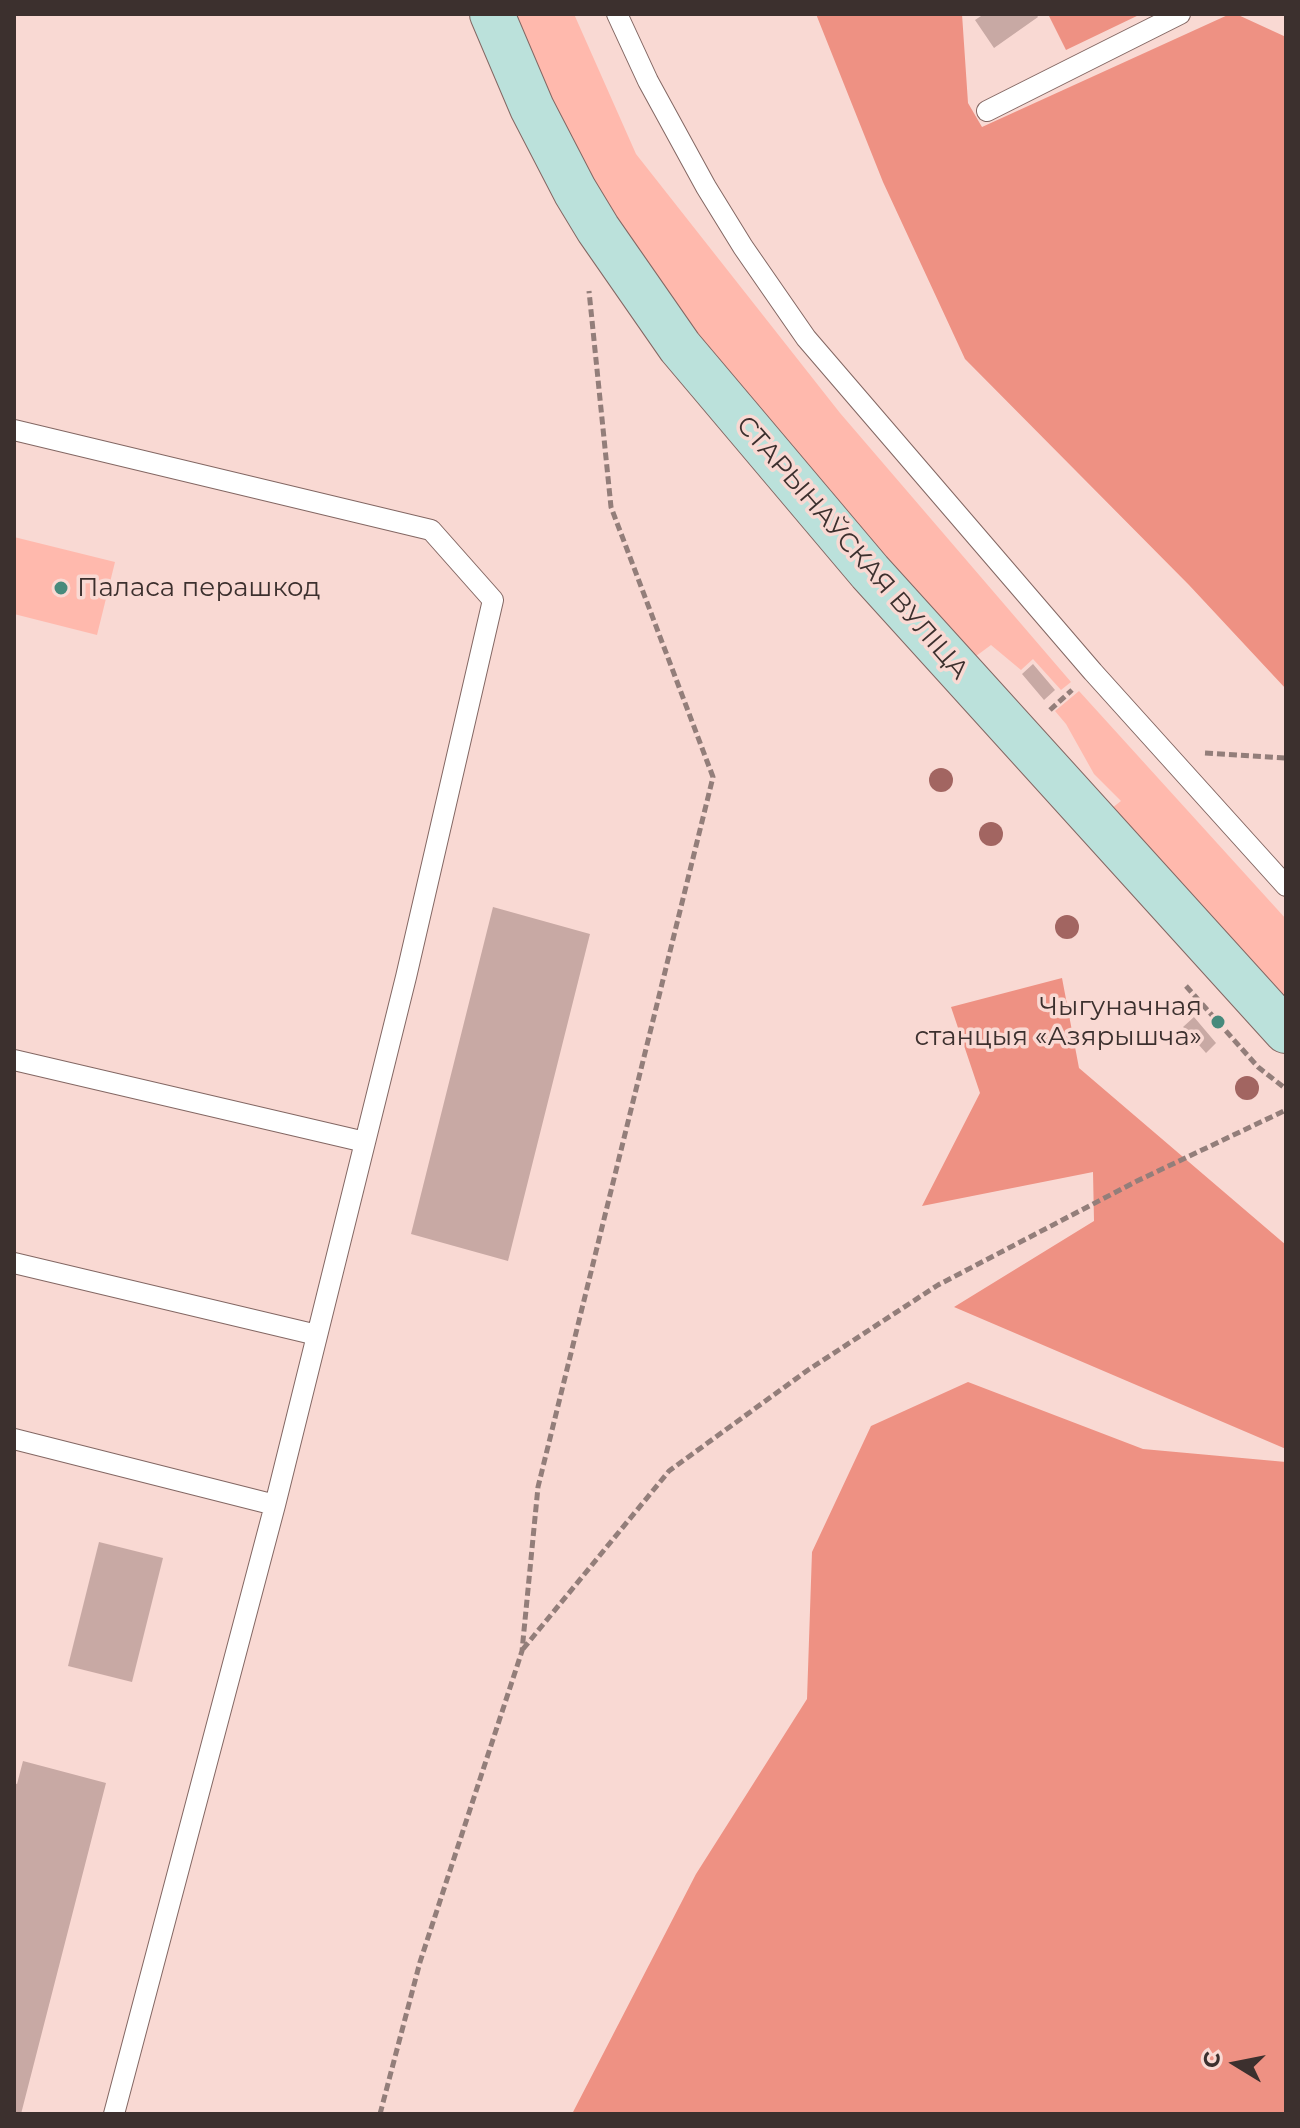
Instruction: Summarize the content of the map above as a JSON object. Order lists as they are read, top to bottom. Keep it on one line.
{"streets":{"main road":["СТАРЫНАЎСКАЯ ВУЛІЦА"]},"places":["Паласа перашкод","Чыгуначная станцыя «Азярышча»"],"north":"left"}
